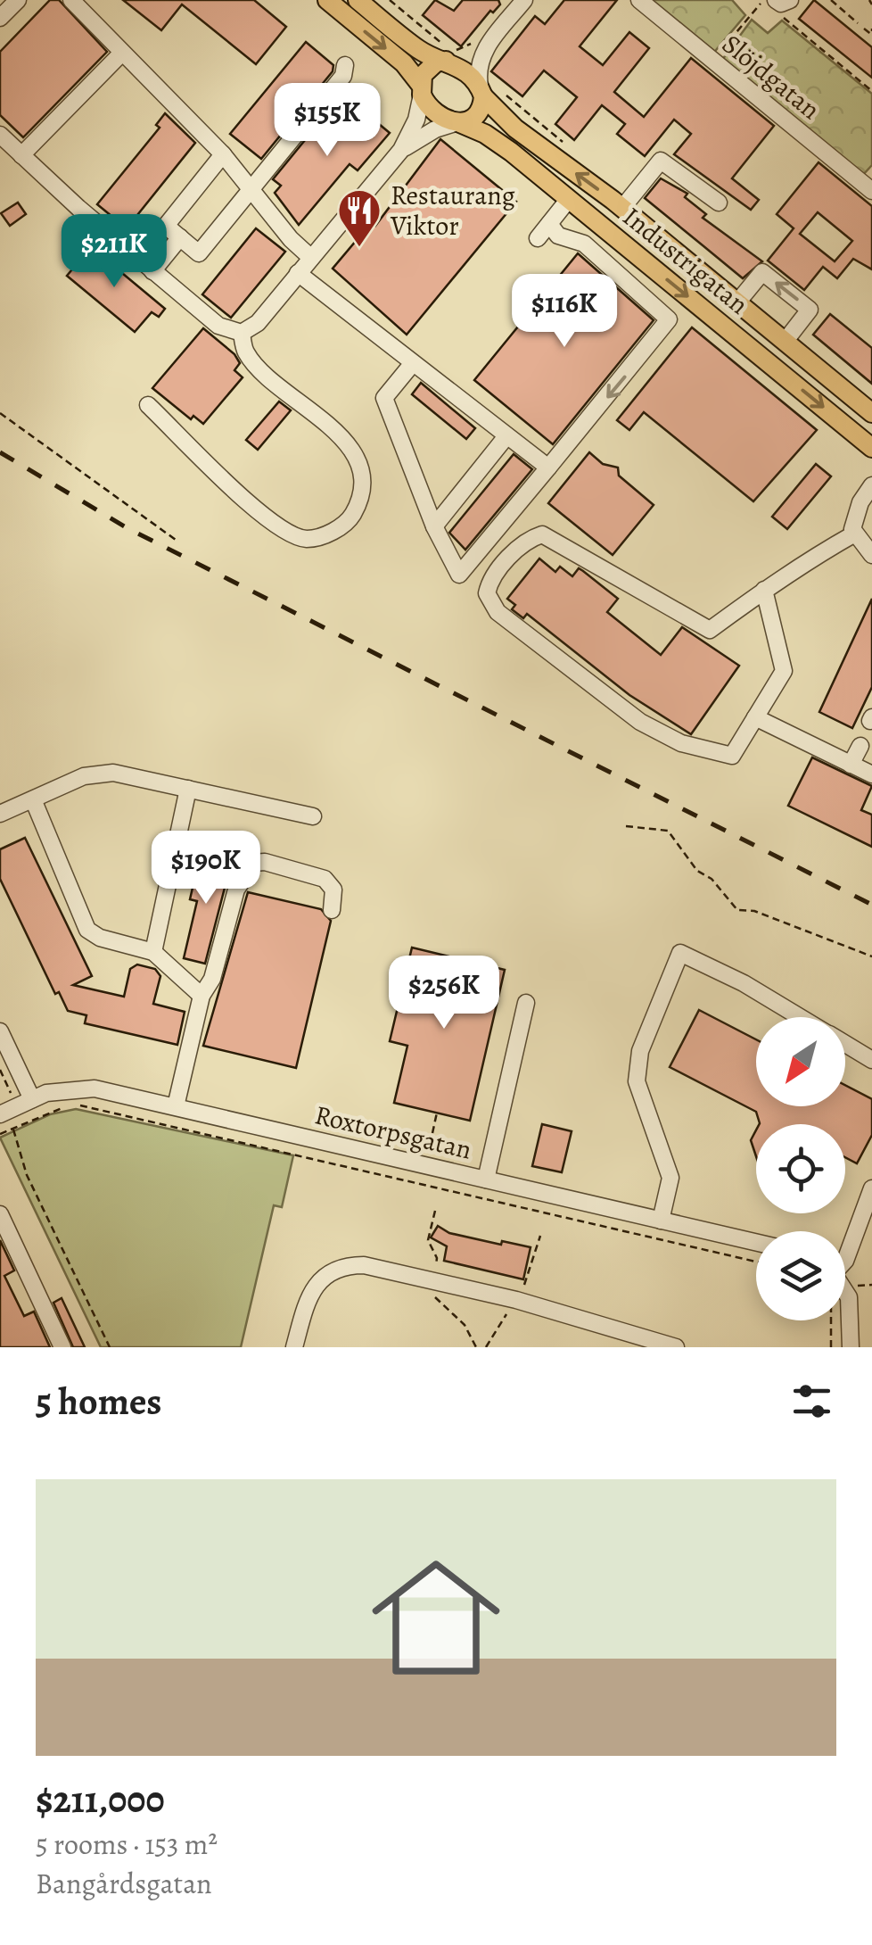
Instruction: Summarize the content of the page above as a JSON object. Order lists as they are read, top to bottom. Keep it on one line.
{"streets":{"main road":["Industrigatan"],"street":["Slöjdgatan","Roxtorpsgatan"]},"places":{"restaurant":["Restaurang Viktor"]},"north":"bottom left","page":{"price":["$155K","$211K","$116K","$190K","$256K"],"heading":"5 homes","list":[{"name":"$211,000","note":"5 rooms · 153 m² · Bangårdsgatan"}]}}
